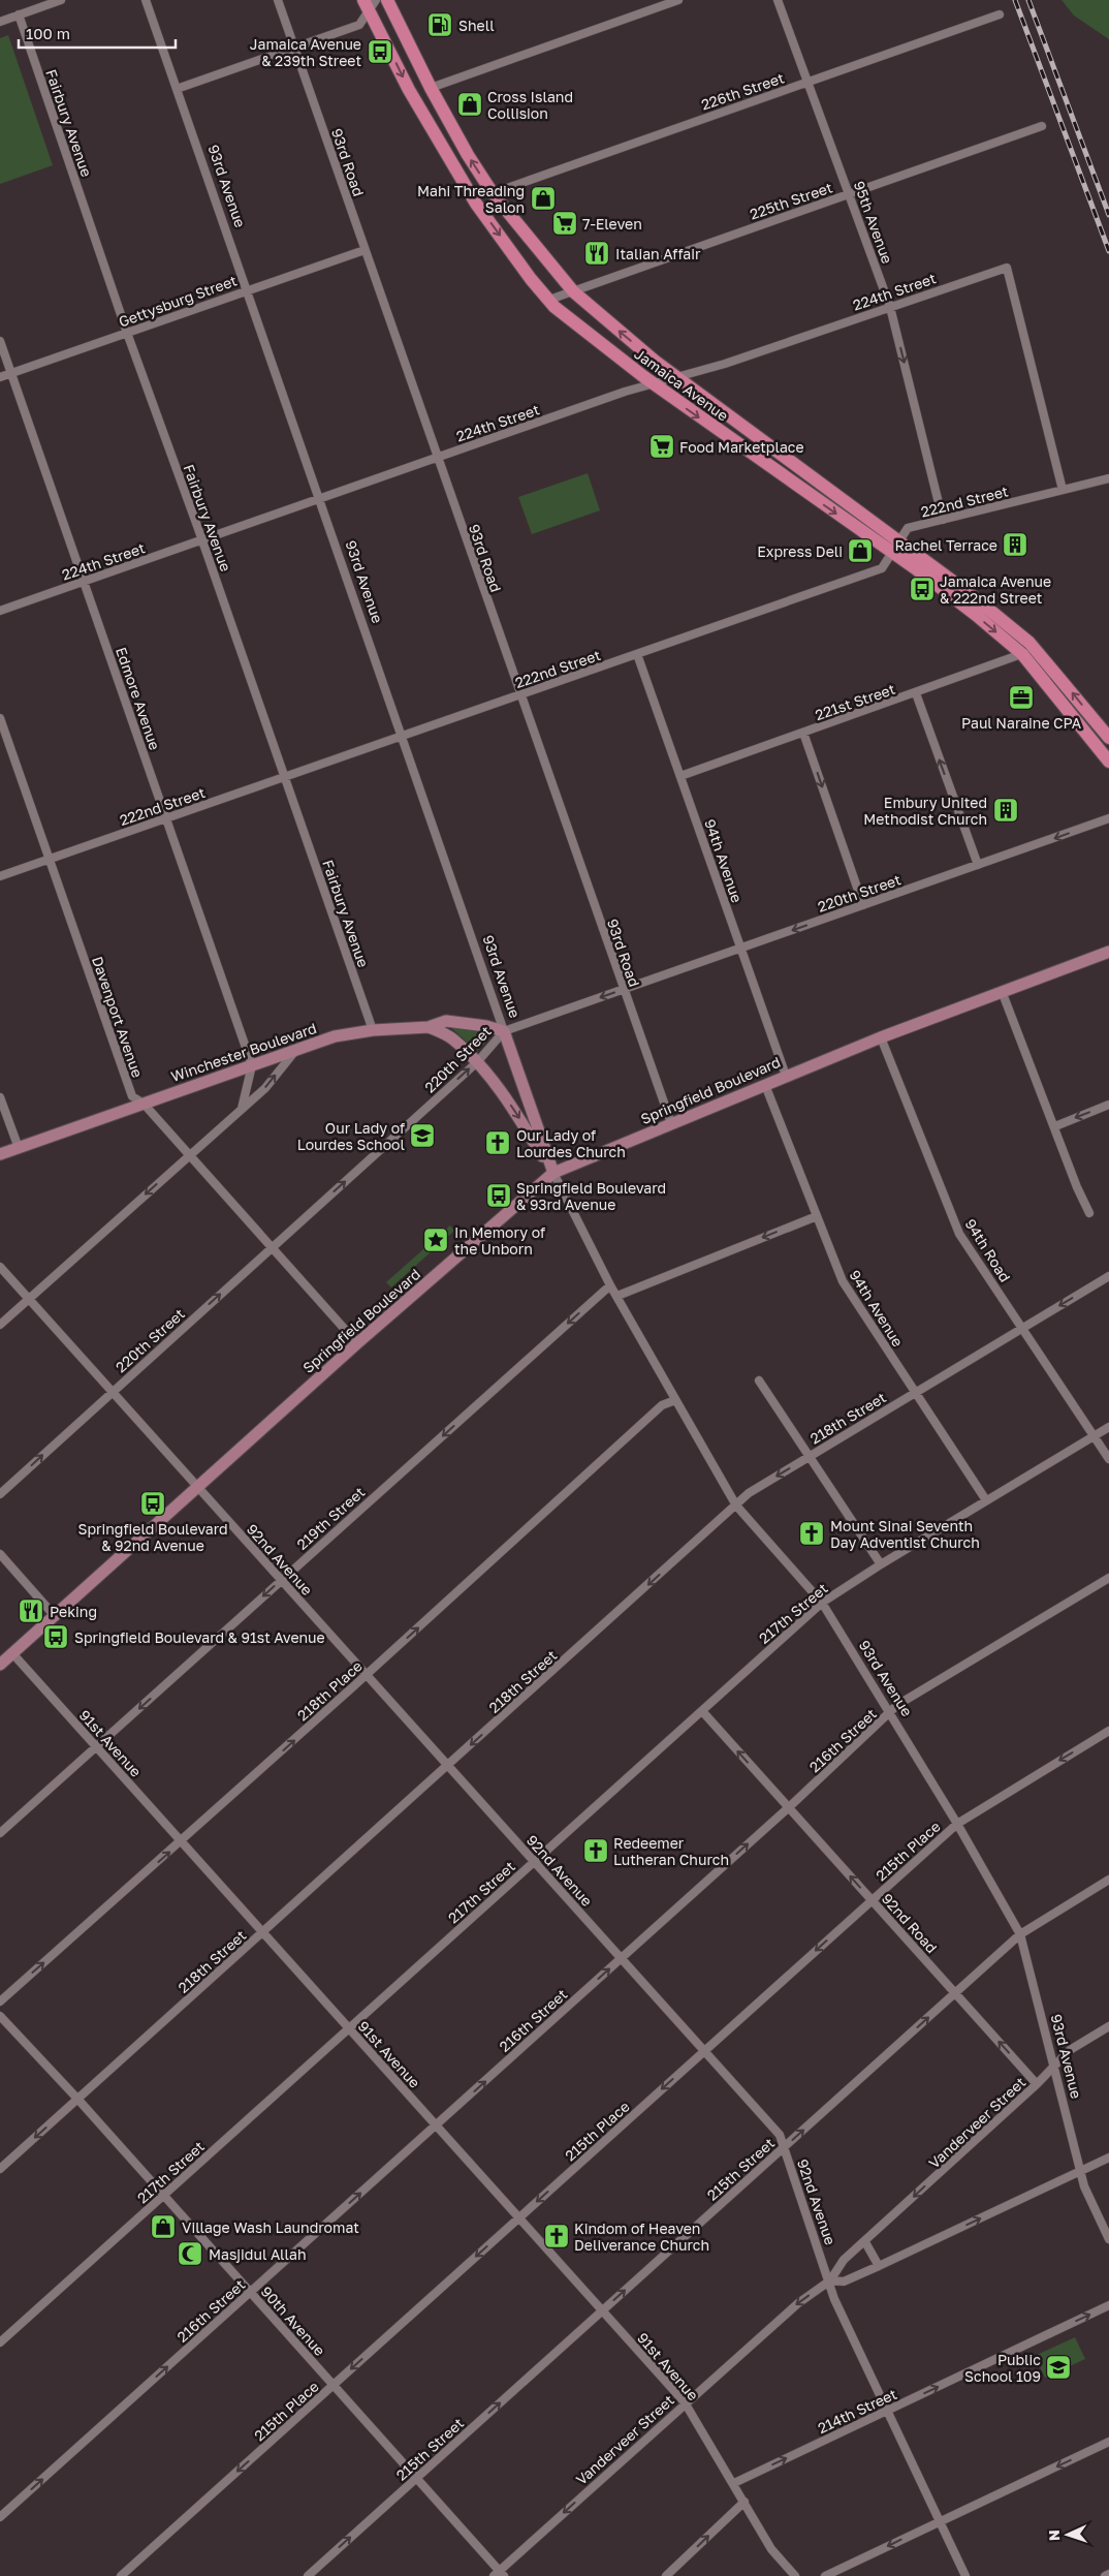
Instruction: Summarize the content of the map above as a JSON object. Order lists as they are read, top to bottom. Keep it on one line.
{"streets":{"main road":["93rd Avenue","Jamaica Avenue","Winchester Boulevard","Springfield Boulevard"],"street":["226th Street","Fairbury Avenue","93rd Road","225th Street","95th Avenue","224th Street","Gettysburg Street","222nd Street","Edmore Avenue","221st Street","94th Avenue","220th Street","Davenport Avenue","94th Road","218th Street","219th Street","92nd Avenue","217th Street","218th Place","216th Street","91st Avenue","215th Place","92nd Road","Vanderveer Street","215th Street","90th Avenue","214th Street"]},"crossings":[["226th Street","95th Avenue"],["226th Street","Jamaica Avenue"],["Fairbury Avenue","224th Street"],["Fairbury Avenue","Gettysburg Street"],["Fairbury Avenue","222nd Street"],["Fairbury Avenue","Winchester Boulevard"],["93rd Road","224th Street"],["93rd Road","Gettysburg Street"],["93rd Road","222nd Street"],["93rd Road","220th Street"],["93rd Road","Springfield Boulevard"],["93rd Avenue","224th Street"],["93rd Avenue","Gettysburg Street"],["93rd Avenue","222nd Street"],["93rd Avenue","220th Street"],["93rd Avenue","Winchester Boulevard"],["93rd Avenue","Springfield Boulevard"],["93rd Avenue","218th Street"],["93rd Avenue","219th Street"],["93rd Avenue","217th Street"],["93rd Avenue","218th Place"],["93rd Avenue","216th Street"],["93rd Avenue","215th Place"],["93rd Avenue","Vanderveer Street"],["93rd Avenue","215th Street"],["225th Street","95th Avenue"],["225th Street","Jamaica Avenue"],["95th Avenue","224th Street"],["95th Avenue","222nd Street"],["224th Street","Jamaica Avenue"],["224th Street","222nd Street"],["224th Street","Edmore Avenue"],["Gettysburg Street","Edmore Avenue"],["Jamaica Avenue","222nd Street"],["Jamaica Avenue","221st Street"],["222nd Street","Edmore Avenue"],["222nd Street","94th Avenue"],["222nd Street","Davenport Avenue"],["Edmore Avenue","Winchester Boulevard"],["221st Street","94th Avenue"],["94th Avenue","220th Street"],["94th Avenue","Springfield Boulevard"],["94th Avenue","218th Street"],["94th Avenue","217th Street"],["220th Street","Davenport Avenue"],["220th Street","Winchester Boulevard"],["220th Street","92nd Avenue"],["Davenport Avenue","Winchester Boulevard"],["Davenport Avenue","Springfield Boulevard"],["Springfield Boulevard","94th Road"],["Springfield Boulevard","92nd Avenue"],["Springfield Boulevard","91st Avenue"],["94th Road","218th Street"],["94th Road","217th Street"],["218th Street","92nd Avenue"],["218th Street","91st Avenue"],["218th Street","90th Avenue"],["219th Street","92nd Avenue"],["219th Street","91st Avenue"],["92nd Avenue","217th Street"],["92nd Avenue","218th Place"],["92nd Avenue","216th Street"],["92nd Avenue","215th Place"],["92nd Avenue","Vanderveer Street"],["92nd Avenue","215th Street"],["92nd Avenue","214th Street"],["217th Street","91st Avenue"],["217th Street","92nd Road"],["217th Street","90th Avenue"],["218th Place","91st Avenue"],["216th Street","91st Avenue"],["216th Street","92nd Road"],["216th Street","90th Avenue"],["91st Avenue","215th Place"],["91st Avenue","Vanderveer Street"],["91st Avenue","215th Street"],["91st Avenue","214th Street"],["215th Place","92nd Road"],["215th Place","90th Avenue"],["92nd Road","Vanderveer Street"],["92nd Road","215th Street"],["Vanderveer Street","90th Avenue"],["215th Street","90th Avenue"]],"one_way":["95th Avenue","218th Street","219th Street","218th Place","216th Street","215th Place","92nd Road","Vanderveer Street","215th Street","214th Street"],"places":{"fuel station":["Shell"],"bus stop":["Jamaica Avenue & 239th Street","Jamaica Avenue & 222nd Street","Springfield Boulevard & 93rd Avenue","Springfield Boulevard & 92nd Avenue","Springfield Boulevard & 91st Avenue"],"shop":["Cross Island Collision","Mahi Threading Salon","Express Deli","Village Wash Laundromat"],"supermarket":["7-Eleven","Food Marketplace"],"restaurant":["Italian Affair","Peking"],"building":["Rachel Terrace","Embury United Methodist Church"],"office":["Paul Naraine CPA"],"school or university":["Our Lady of Lourdes School","Public School 109"],"church":["Our Lady of Lourdes Church","Mount Sinai Seventh Day Adventist Church","Redeemer Lutheran Church","Kindom of Heaven Deliverance Church"],"place":["In Memory of the Unborn"],"mosque":["Masjidul Allah"]},"scale_bar":"100 m","north":"left"}
